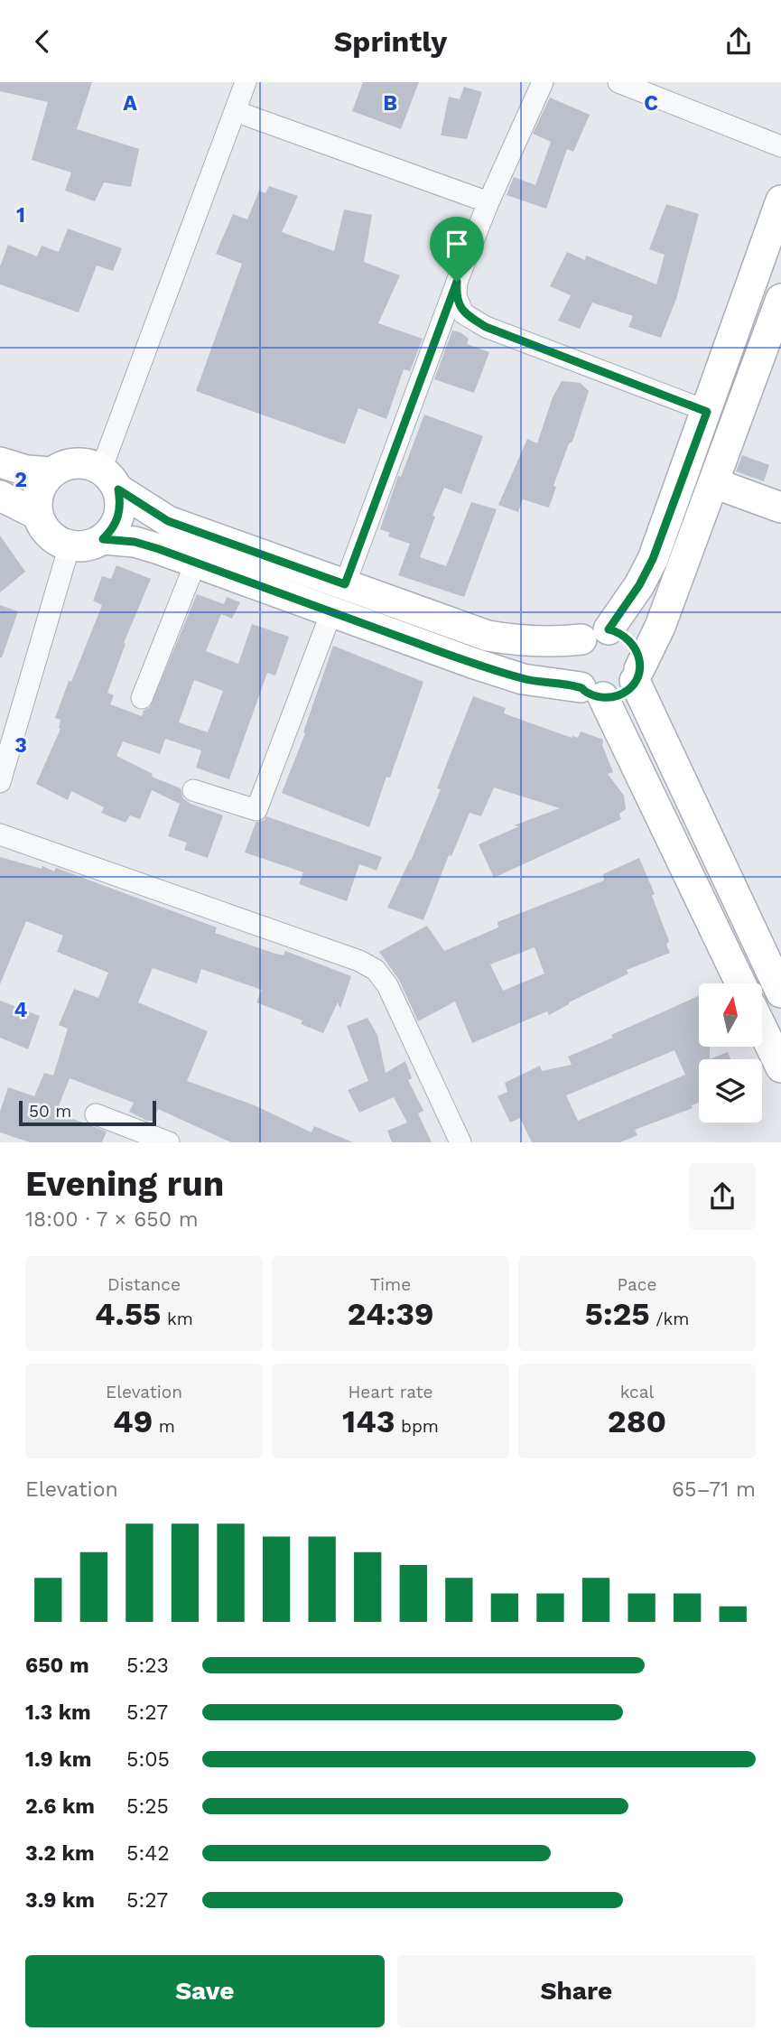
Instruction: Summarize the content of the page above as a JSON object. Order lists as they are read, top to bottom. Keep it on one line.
{"scale_bar":"50 m","north":"top","page":{"header":"Sprintly","scale":"50 m","heading":["Evening run","18:00 · 7 × 650 m"],"stats":[["Distance","4.55 km"],["Time","24:39"],["Pace","5:25 /km"],["Elevation","49 m"],["Heart rate","143 bpm"],["kcal","280"]],"chart":["Elevation","65–71 m"],"list":[{"name":"650 m","note":"5:23"},{"name":"1.3 km","note":"5:27"},{"name":"1.9 km","note":"5:05"},{"name":"2.6 km","note":"5:25"},{"name":"3.2 km","note":"5:42"},{"name":"3.9 km","note":"5:27"}],"buttons":["Save","Share"]},"grid":{"columns":["A","B","C"],"rows":["1","2","3","4"]}}
